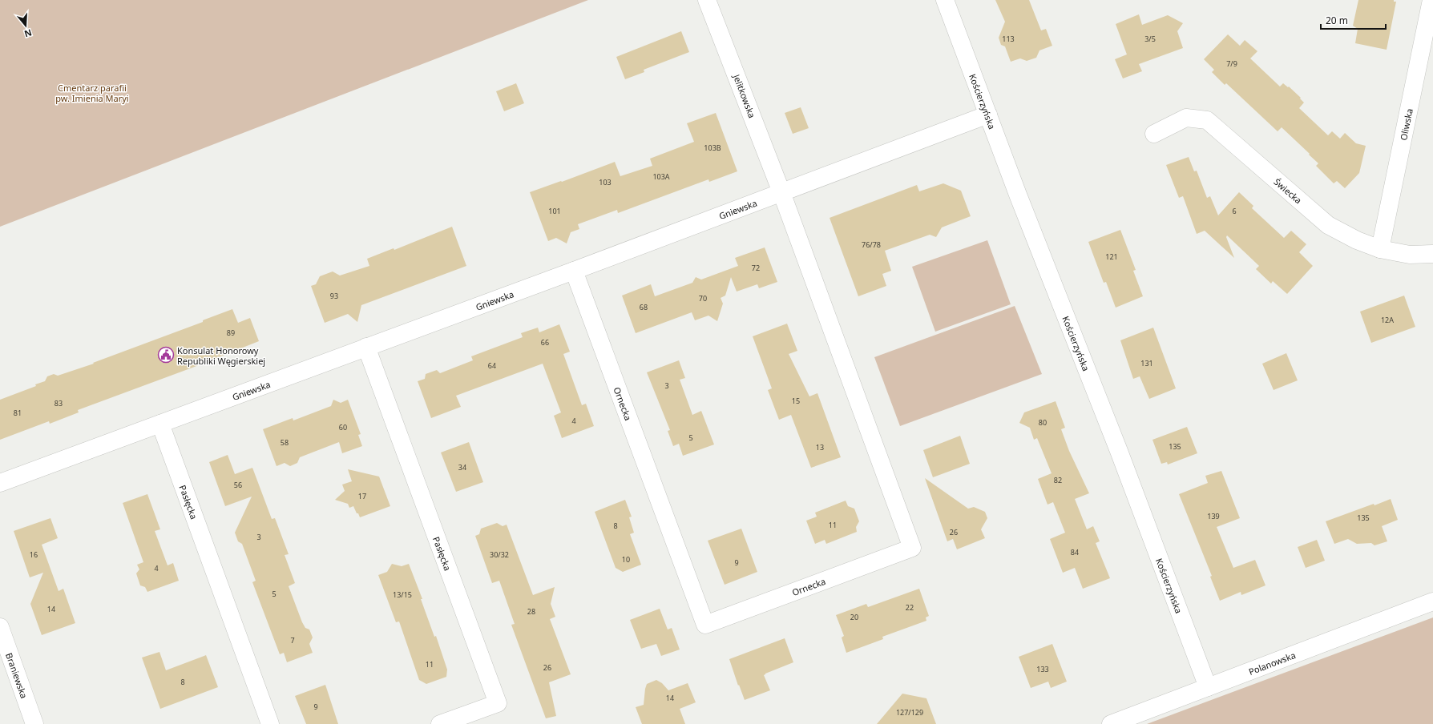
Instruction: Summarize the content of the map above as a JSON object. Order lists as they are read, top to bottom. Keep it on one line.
{"streets":{"street":["Jelitkowska","Kościerzyńska","Oliwska","Świecka","Gniewska","Ornecka","Pasłęcka","Polanowska","Braniewska"]},"crossings":[["Jelitkowska","Gniewska"],["Jelitkowska","Ornecka"],["Kościerzyńska","Gniewska"],["Kościerzyńska","Polanowska"],["Oliwska","Świecka"],["Gniewska","Ornecka"],["Gniewska","Pasłęcka"]],"parks":["Cmentarz parafii pw. Imienia Maryi"],"places":{"public building":["Konsulat Honorowy Republiki Węgierskiej"]},"house_numbers":["113","3/5","7/9","103B","103A","103","101","6","76/78","121","72","93","70","68","12A","89","66","131","64","3","15","83","81","4","80","60","5","58","135","13","34","82","56","17","139","135","11","8","26","3","84","16","30/32","10","9","4","5","13/15","22","14","28","20","7","11","26","133","8","14","9","127/129"],"scale_bar":"20 m","north":"bottom"}
